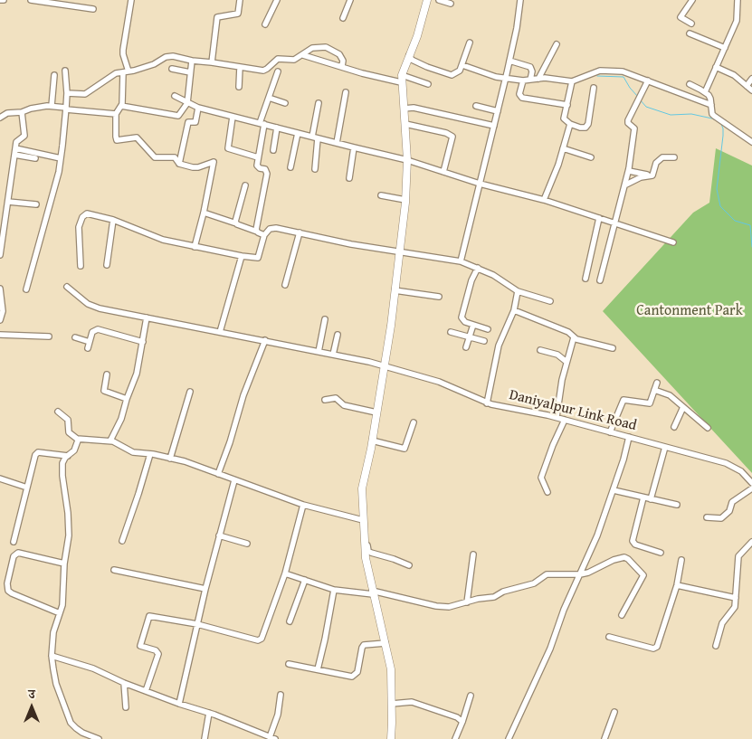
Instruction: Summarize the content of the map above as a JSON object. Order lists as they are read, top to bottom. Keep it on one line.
{"streets":{"street":["Daniyalpur Link Road"]},"parks":["Cantonment Park"],"north":"top"}
